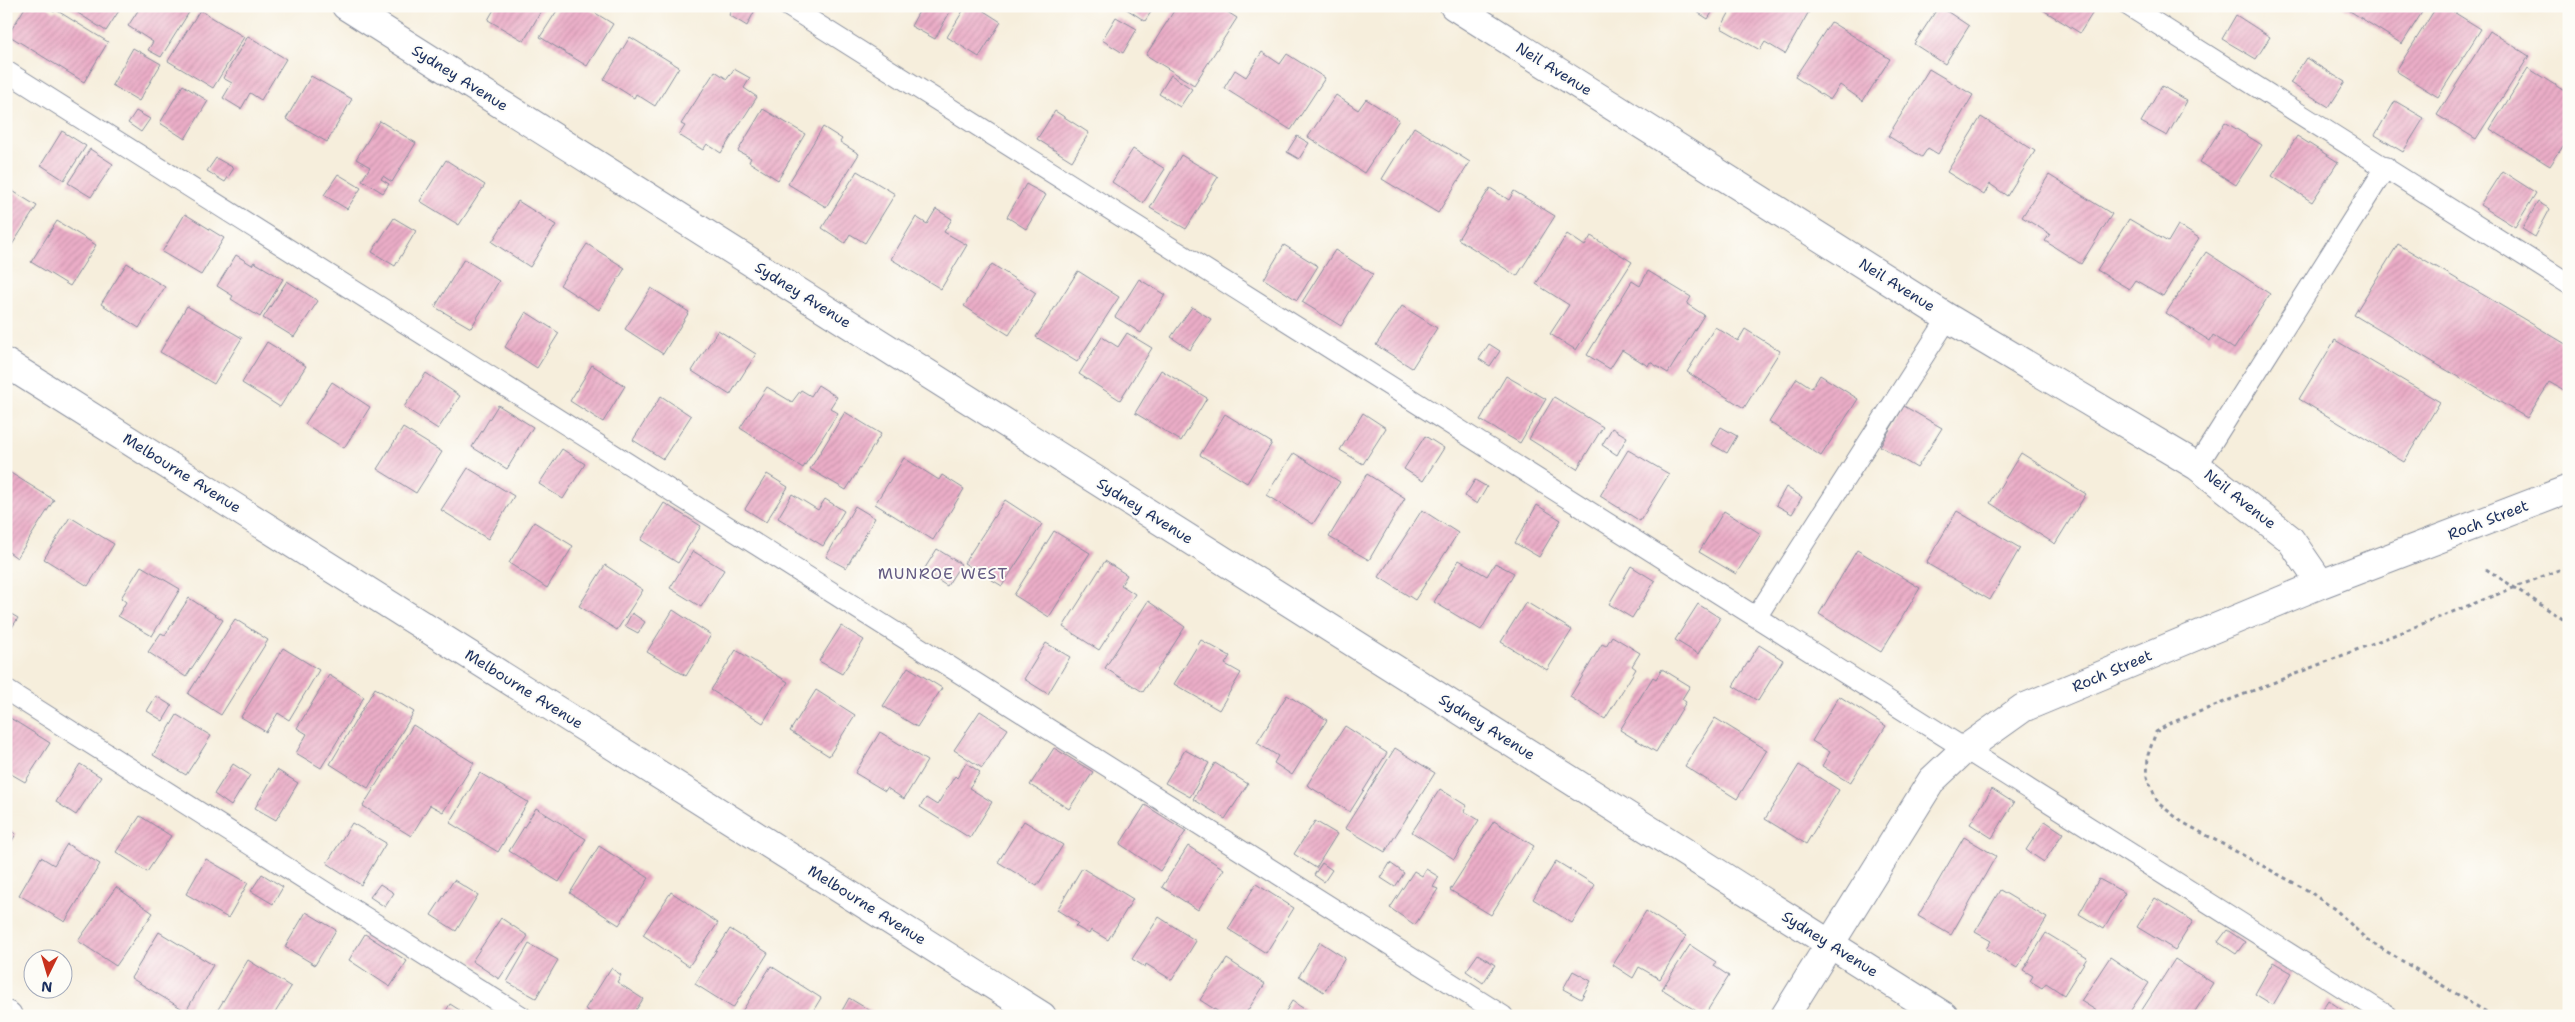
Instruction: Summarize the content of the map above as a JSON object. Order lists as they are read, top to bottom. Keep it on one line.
{"streets":{"street":["Neil Avenue","Sydney Avenue","Melbourne Avenue","Roch Street"]},"crossings":[["Neil Avenue","Roch Street"],["Sydney Avenue","Roch Street"]],"districts":["MUNROE WEST"],"north":"bottom"}
